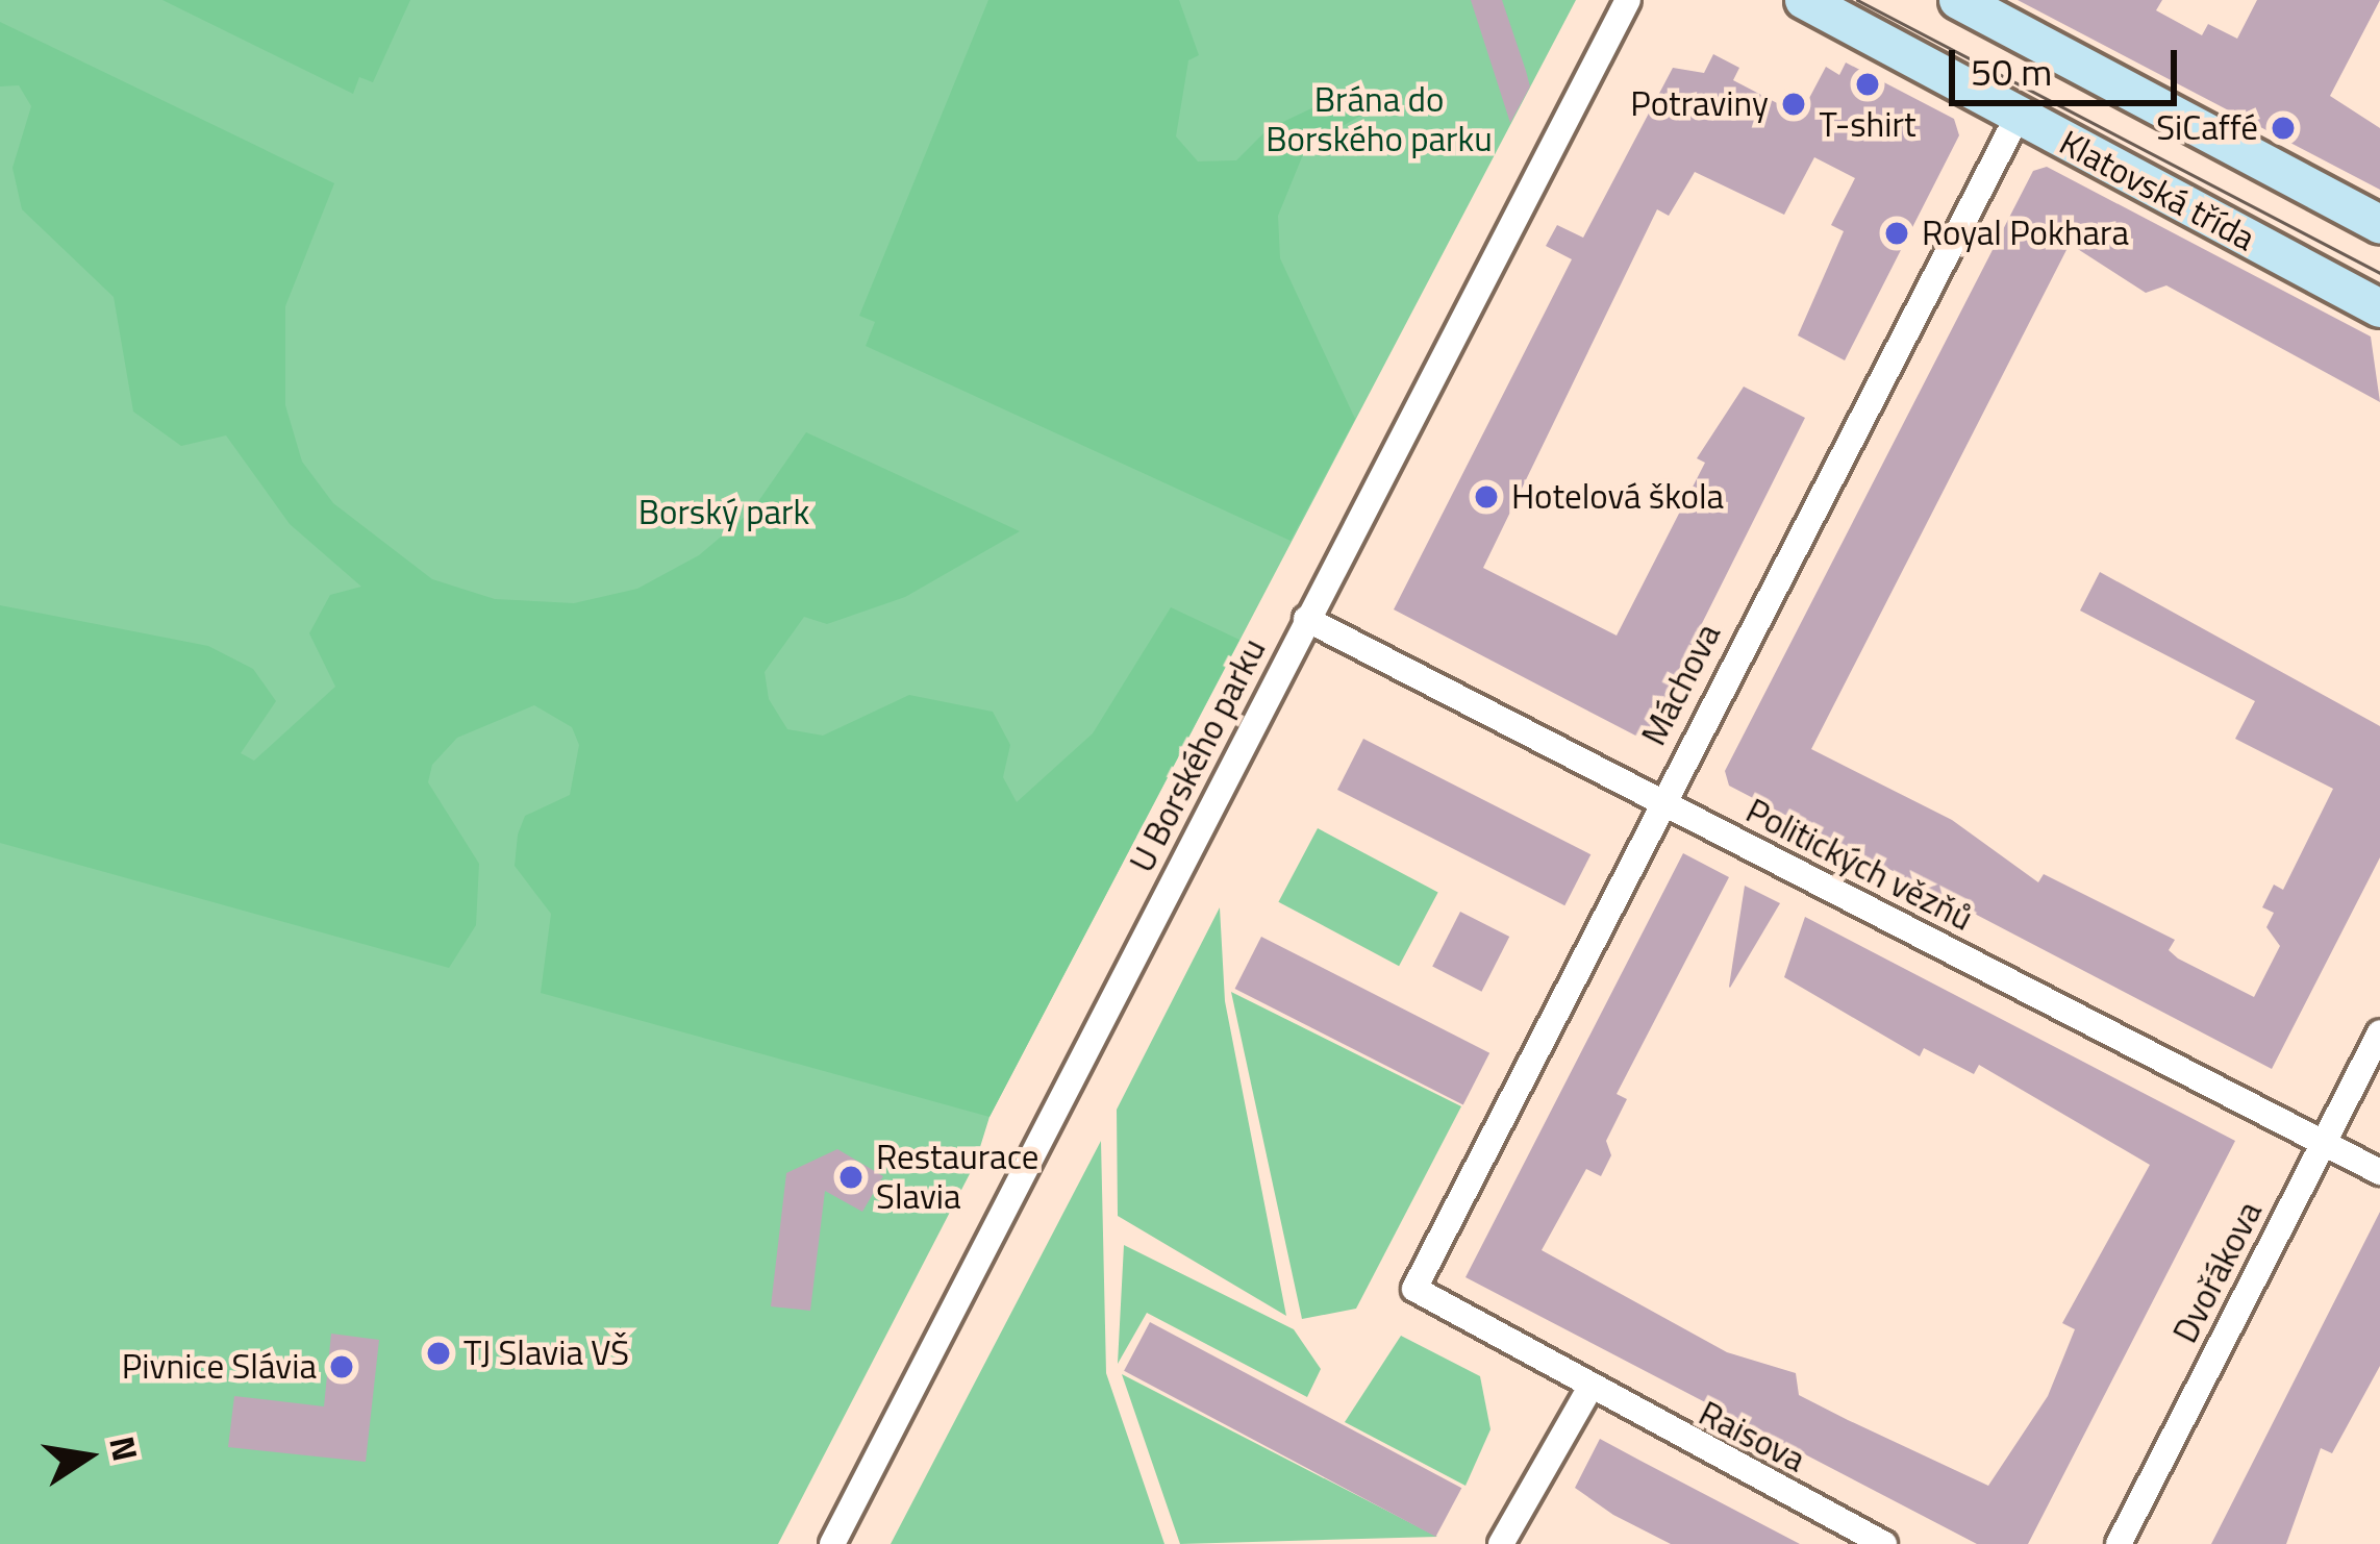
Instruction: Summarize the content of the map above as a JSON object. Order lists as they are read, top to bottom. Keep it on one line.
{"streets":{"main road":["Klatovská třída"],"street":["Máchova","U Borského parku","Politických vězňů","Dvořákova","Raisova"]},"crossings":[["Klatovská třída","Máchova"],["Máchova","Politických vězňů"],["Máchova","Raisova"],["U Borského parku","Politických vězňů"],["Politických vězňů","Dvořákova"]],"parks":["Brána do Borského parku","Borský park"],"places":["T-shirt","Potraviny","SiCaffé","Royal Pokhara","Hotelová škola","Restaurace Slavia","TJ Slavia VŠ","Pivnice Slávia"],"scale_bar":"50 m","north":"right"}
